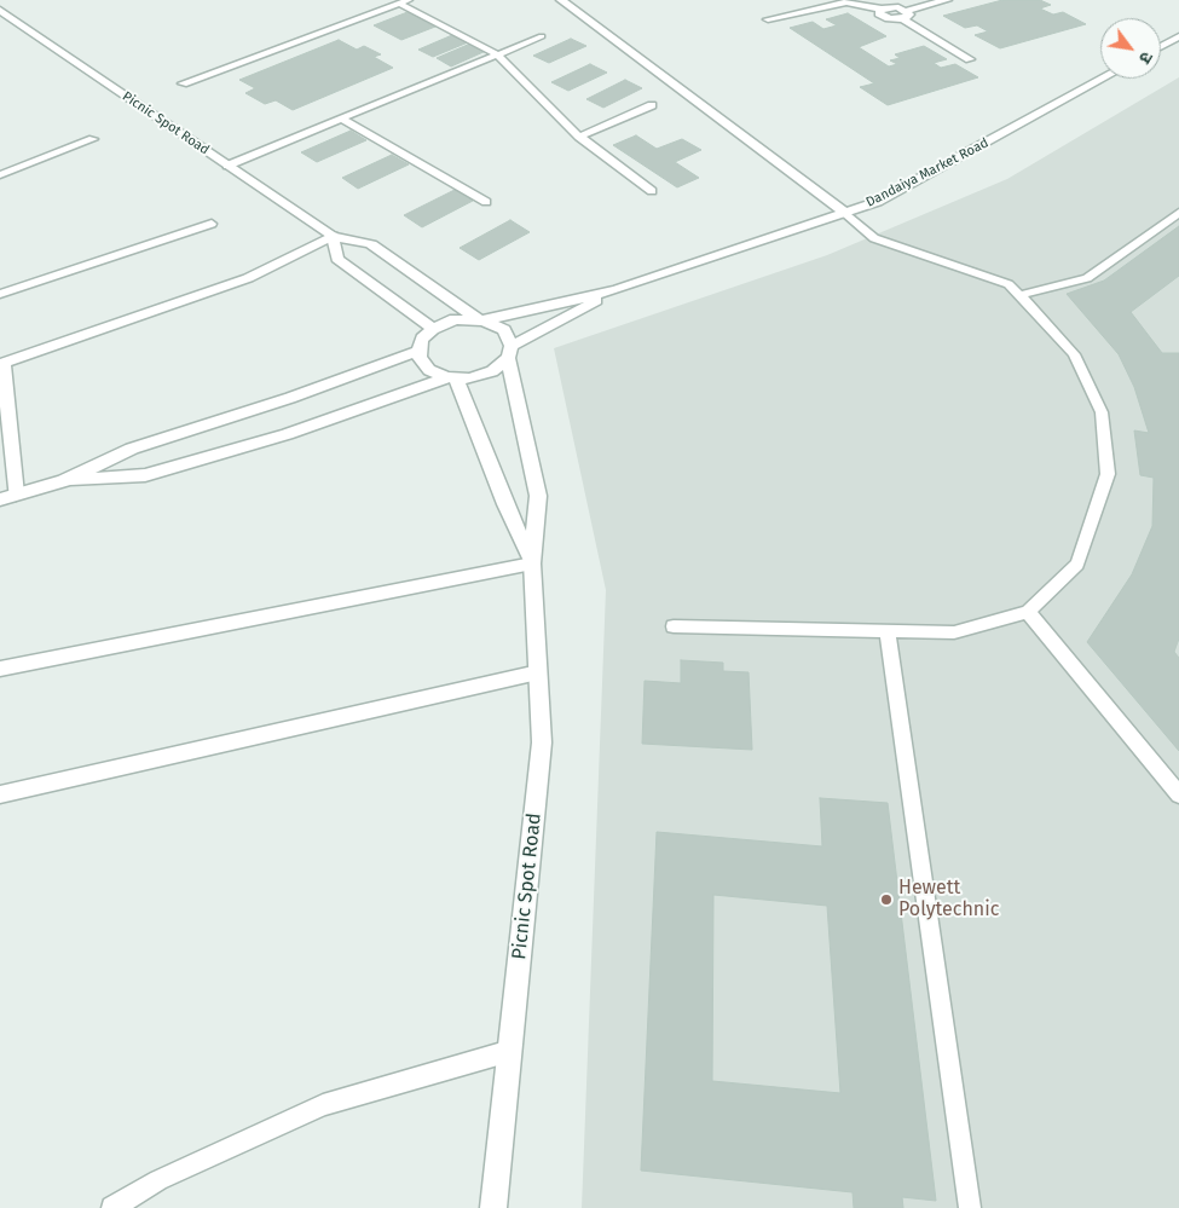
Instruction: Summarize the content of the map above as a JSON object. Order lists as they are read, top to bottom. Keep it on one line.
{"streets":{"street":["Picnic Spot Road","Dandaiya Market Road"]},"places":["Hewett Polytechnic"],"north":"bottom right"}
